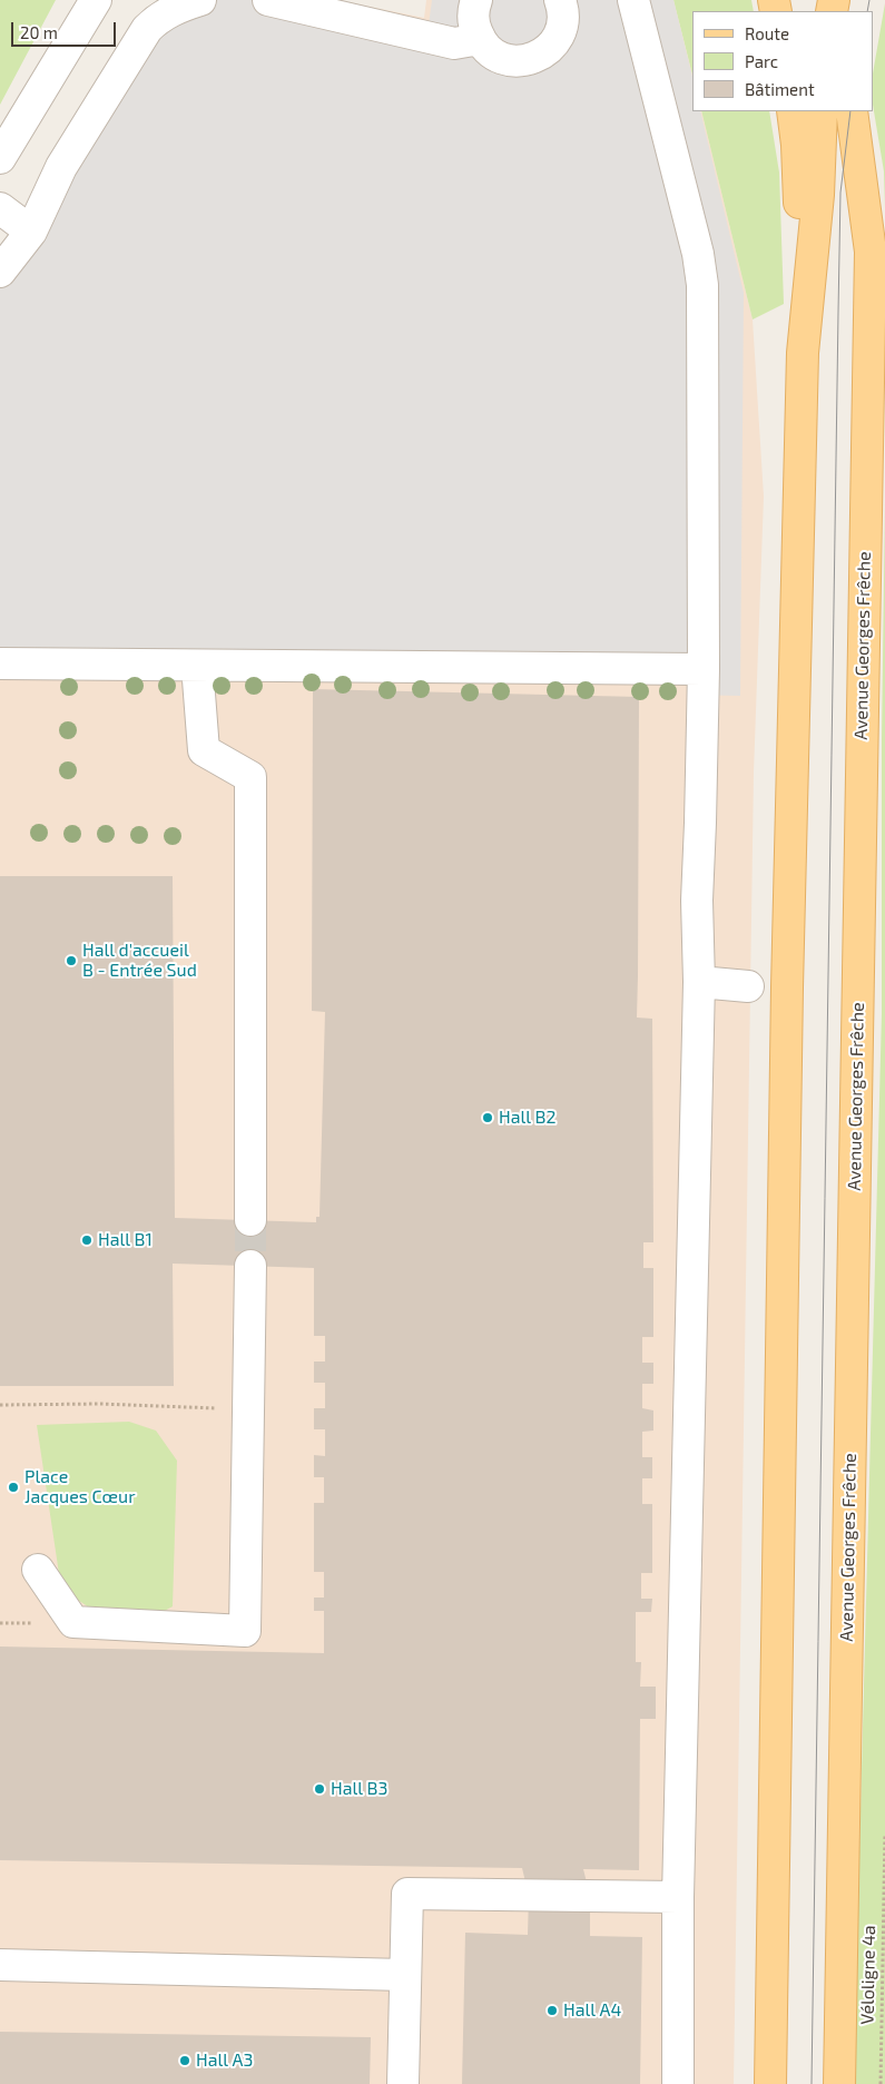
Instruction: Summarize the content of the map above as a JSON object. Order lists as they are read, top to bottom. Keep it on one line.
{"streets":{"main road":["Avenue Georges Frêche"],"path":["Véloligne 4a"]},"places":["Hall d'accueil B - Entrée Sud","Hall B2","Hall B1","Place Jacques Cœur","Hall B3","Hall A4","Hall A3"],"legend":["Route","Parc","Bâtiment"],"scale_bar":"20 m"}
